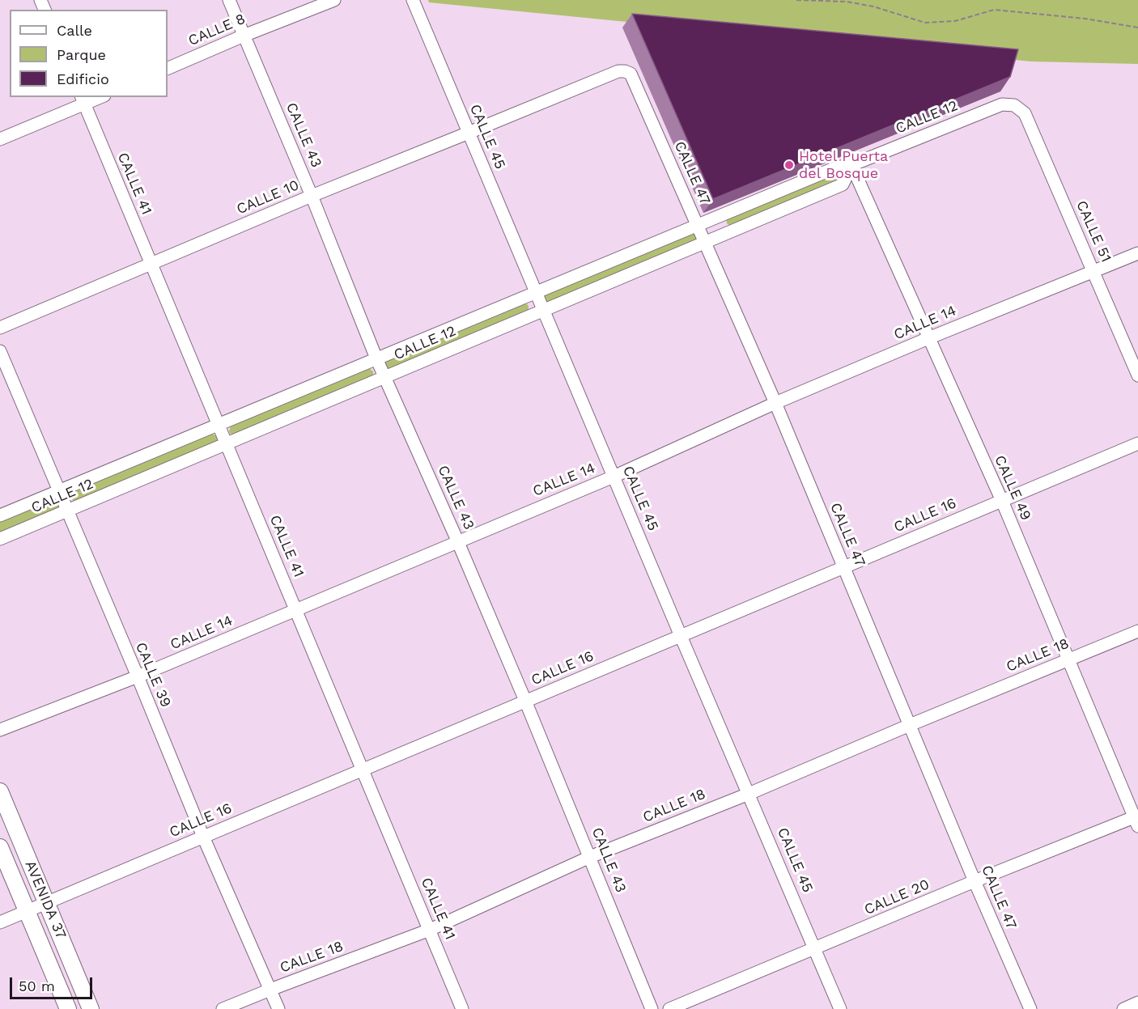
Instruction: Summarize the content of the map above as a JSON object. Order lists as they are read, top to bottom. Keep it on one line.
{"streets":{"main road":["AVENIDA 37"],"street":["CALLE 8","CALLE 12","CALLE 43","CALLE 45","CALLE 47","CALLE 41","CALLE 10","CALLE 51","CALLE 14","CALLE 49","CALLE 16","CALLE 18","CALLE 39","CALLE 20"]},"crossings":[["CALLE 8","CALLE 43"],["CALLE 12","CALLE 43"],["CALLE 12","CALLE 45"],["CALLE 12","CALLE 47"],["CALLE 12","CALLE 41"],["CALLE 12","CALLE 51"],["CALLE 12","CALLE 49"],["CALLE 12","CALLE 39"],["CALLE 43","CALLE 10"],["CALLE 43","CALLE 14"],["CALLE 43","CALLE 16"],["CALLE 43","CALLE 18"],["CALLE 45","CALLE 10"],["CALLE 45","CALLE 14"],["CALLE 45","CALLE 16"],["CALLE 45","CALLE 18"],["CALLE 45","CALLE 20"],["CALLE 47","CALLE 10"],["CALLE 47","CALLE 14"],["CALLE 47","CALLE 16"],["CALLE 47","CALLE 18"],["CALLE 47","CALLE 20"],["CALLE 41","CALLE 10"],["CALLE 41","CALLE 14"],["CALLE 41","CALLE 16"],["CALLE 41","CALLE 18"],["CALLE 51","CALLE 14"],["CALLE 14","CALLE 49"],["CALLE 14","CALLE 39"],["CALLE 49","CALLE 16"],["CALLE 49","CALLE 18"],["CALLE 49","CALLE 20"],["CALLE 16","CALLE 39"],["CALLE 16","AVENIDA 37"],["CALLE 18","CALLE 39"]],"places":["Hotel Puerta del Bosque"],"legend":["Calle","Parque","Edificio"],"scale_bar":"50 m"}
